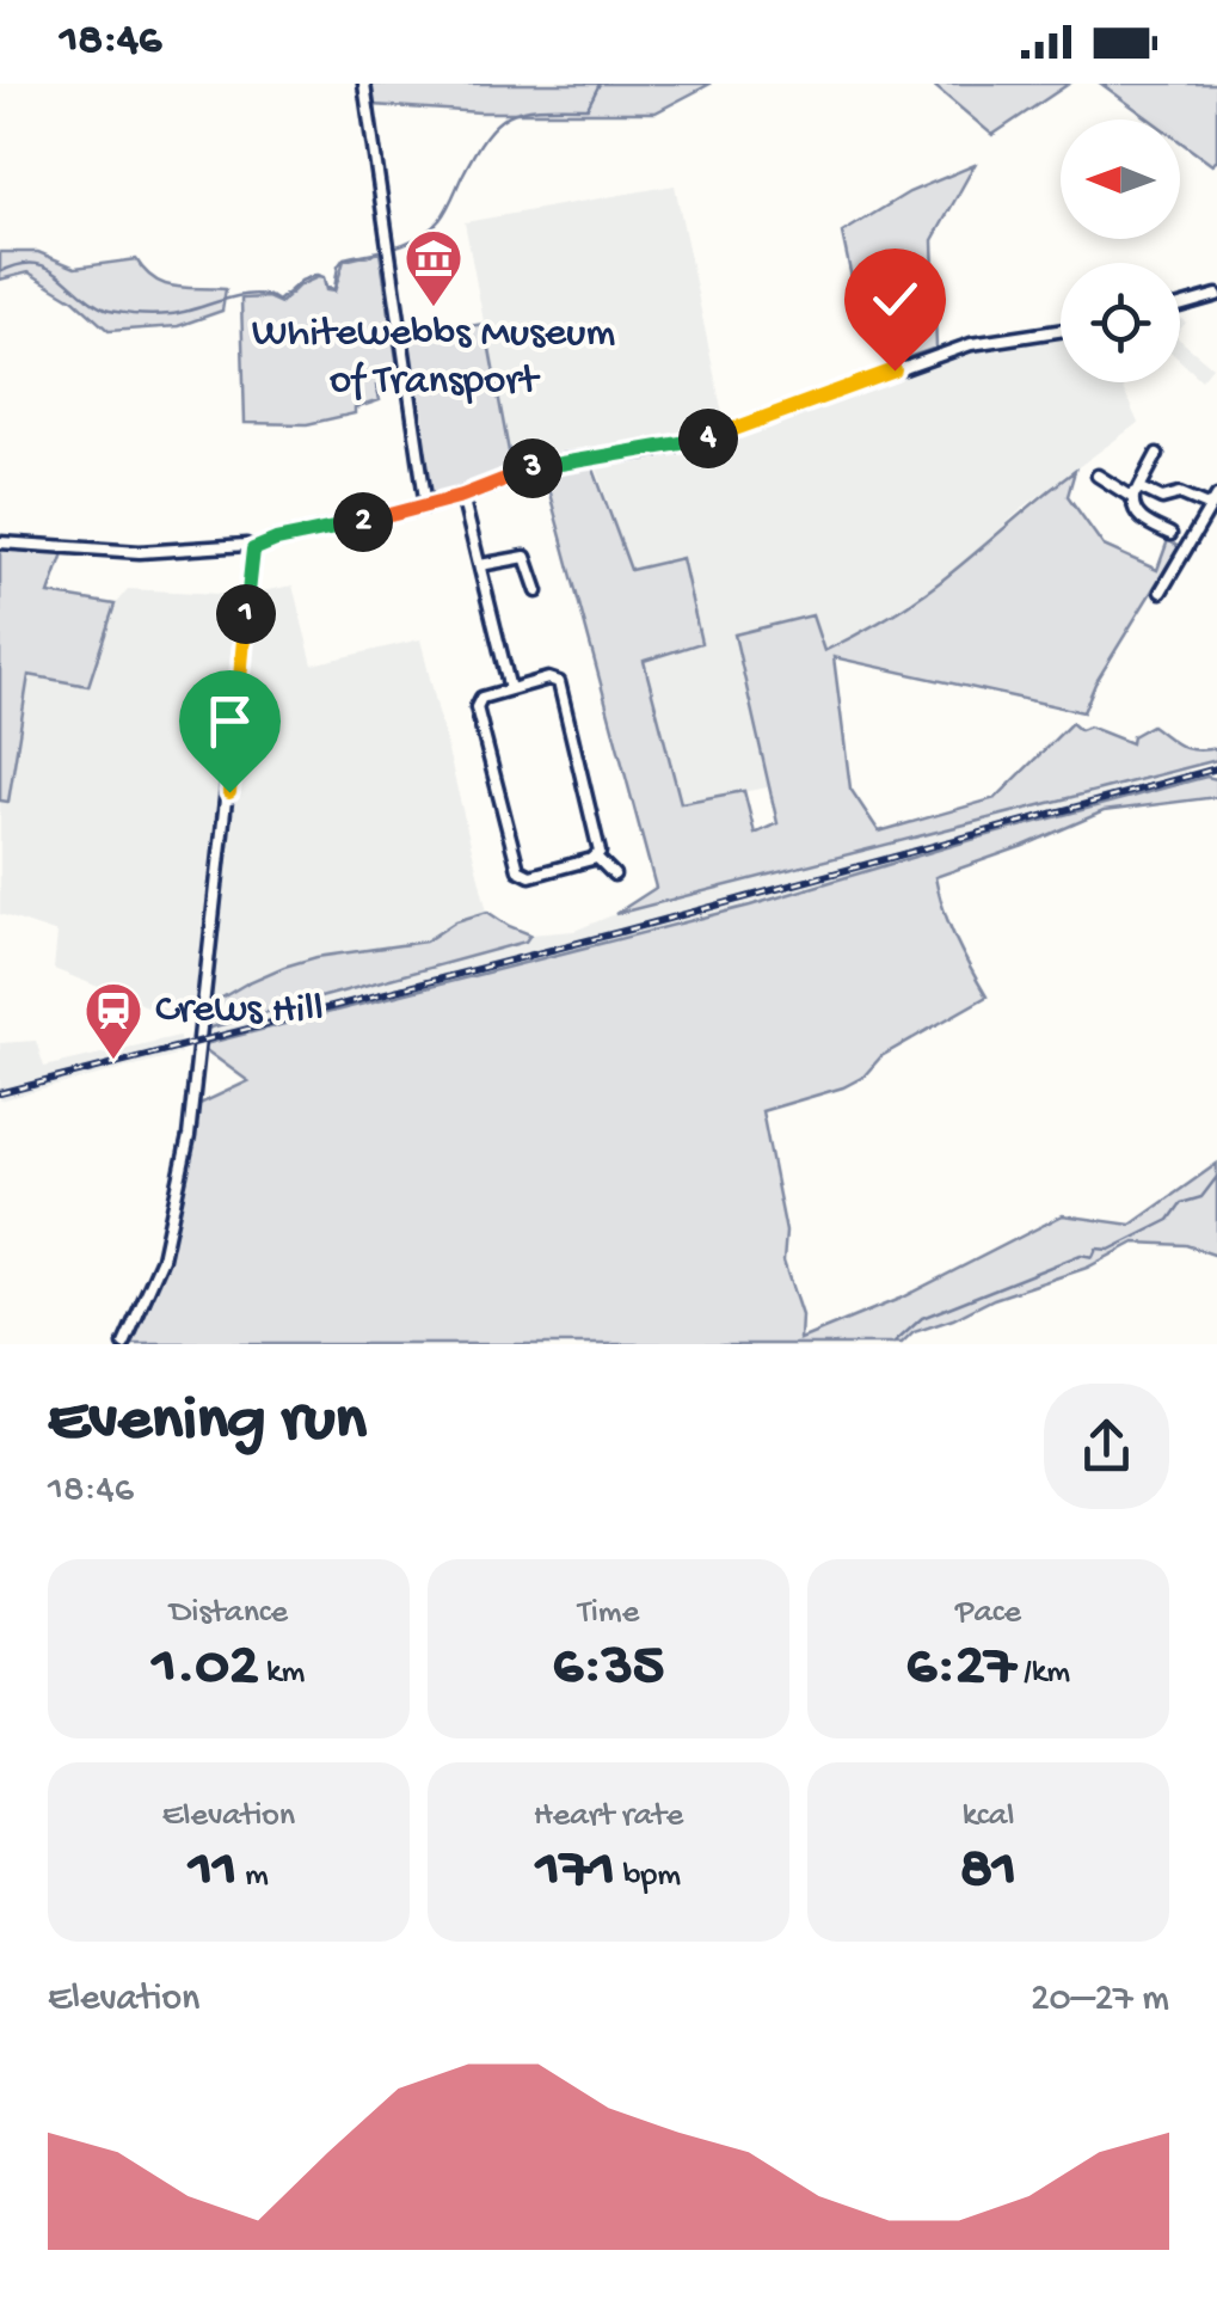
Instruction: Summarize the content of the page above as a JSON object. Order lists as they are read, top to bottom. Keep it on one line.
{"places":{"museum":["Whitewebbs Museum of Transport"],"station":["Crews Hill"]},"north":"left","page":{"status":"18:46","pins":["4","3","2","1"],"heading":["Evening run","18:46"],"stats":[["Distance","1.02 km"],["Time","6:35"],["Pace","6:27 /km"],["Elevation","11 m"],["Heart rate","171 bpm"],["kcal","81"]],"chart":["Elevation","20–27 m"]}}
